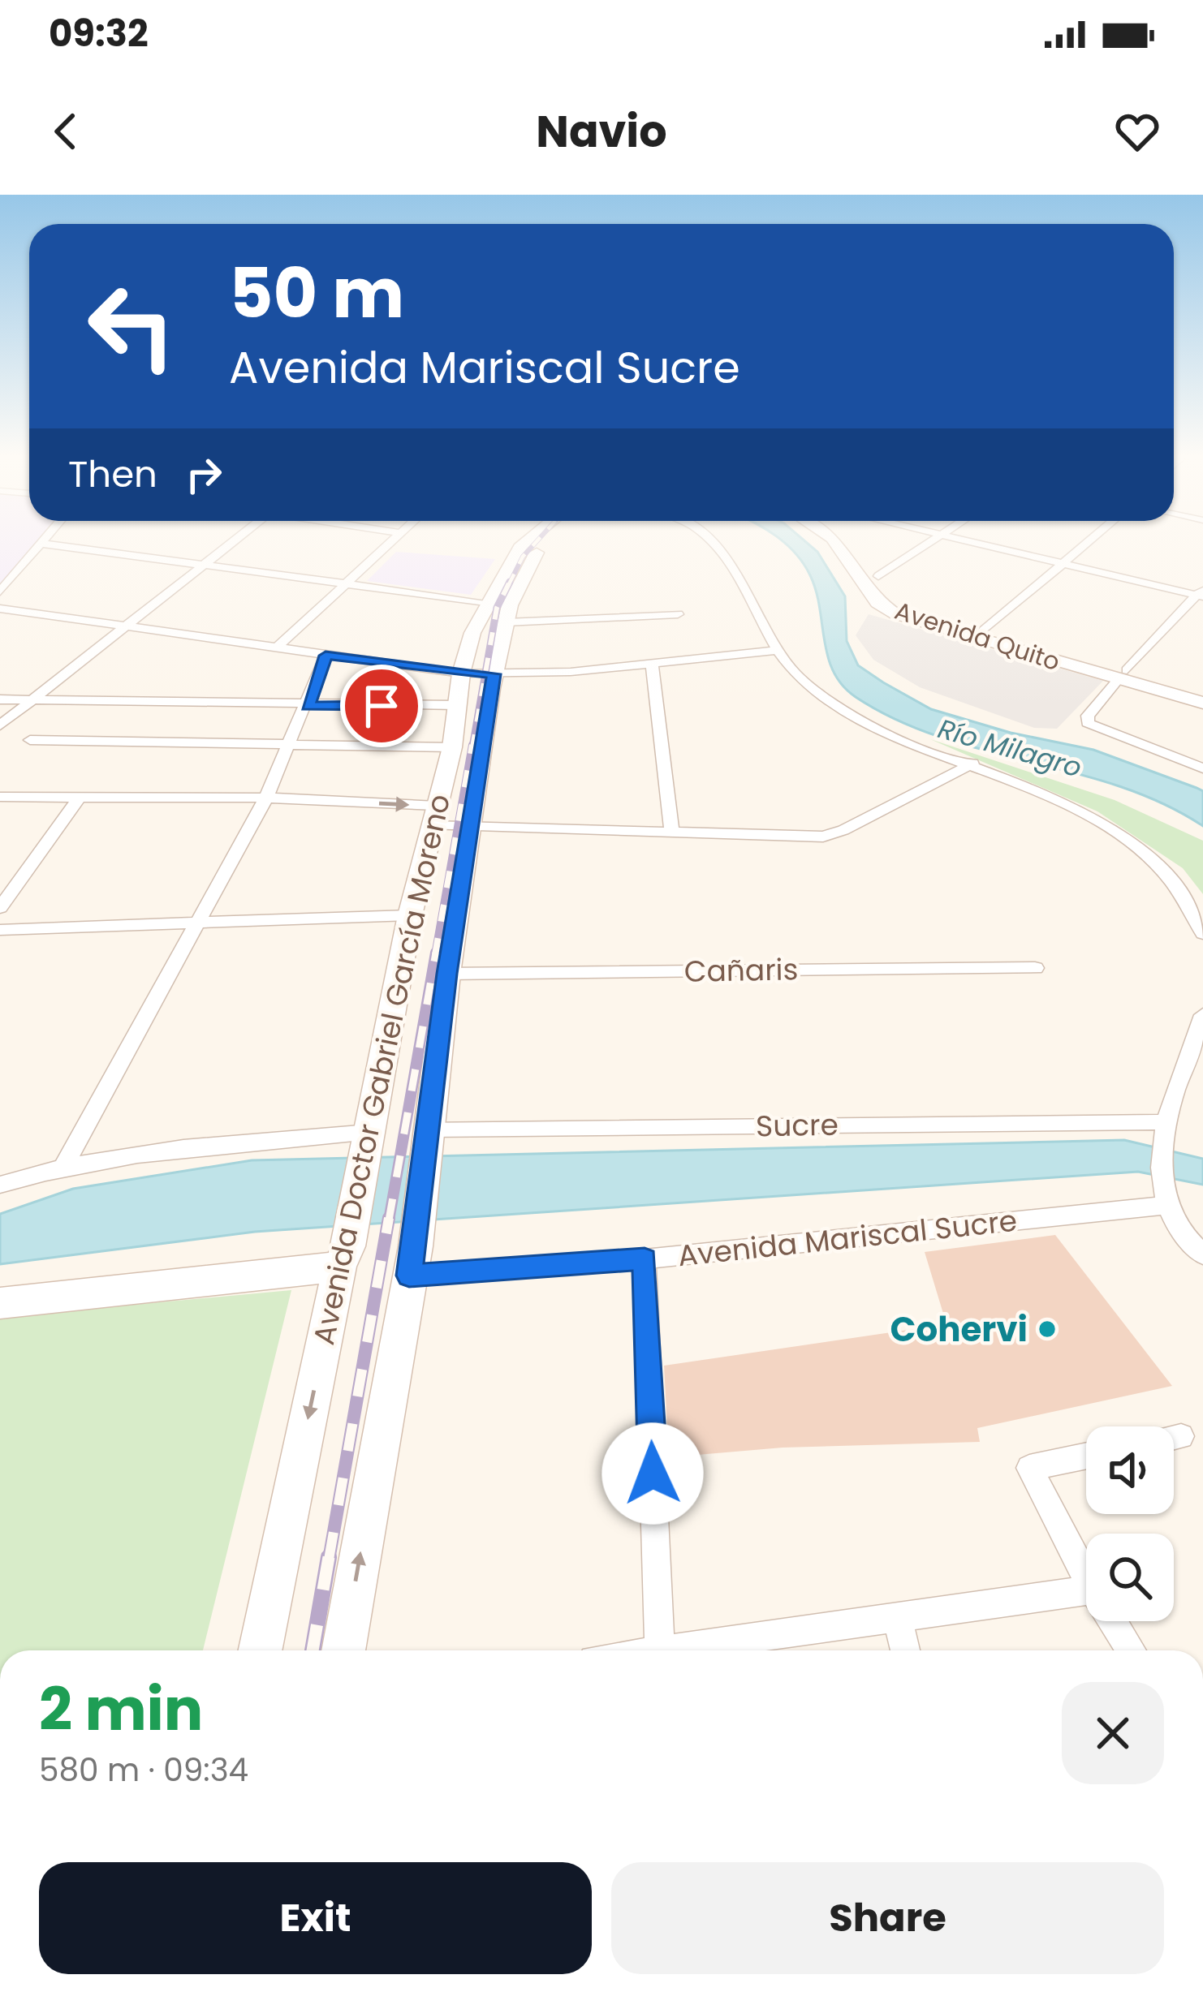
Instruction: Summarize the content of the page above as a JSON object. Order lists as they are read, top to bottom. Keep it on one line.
{"streets":{"main road":["Avenida Quito","Avenida Doctor Gabriel García Moreno"],"street":["Cañaris","Sucre","Avenida Mariscal Sucre"]},"crossings":[["Cañaris","Avenida Doctor Gabriel García Moreno"],["Avenida Doctor Gabriel García Moreno","Sucre"],["Avenida Doctor Gabriel García Moreno","Avenida Mariscal Sucre"]],"water":["Río Milagro"],"places":["Cohervi"],"page":{"status":"09:32","header":"Navio","turn":["50 m","Avenida Mariscal Sucre"],"then":"Then","heading":["2 min","580 m · 09:34"],"buttons":["Exit","Share"]}}
